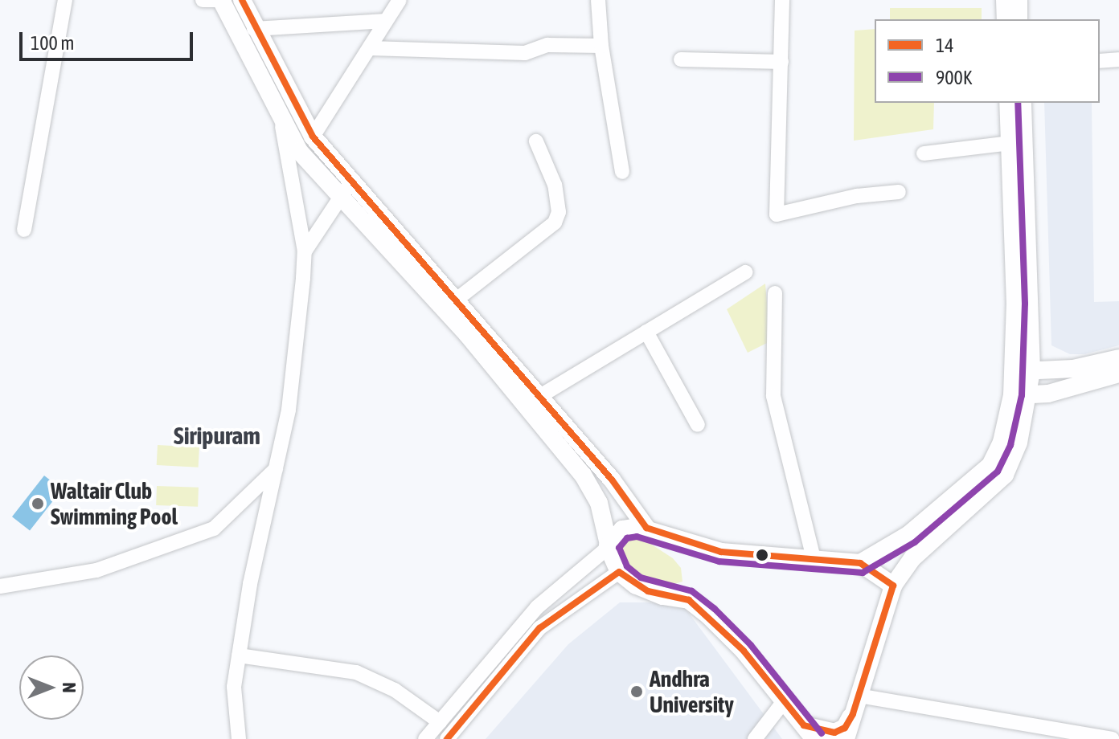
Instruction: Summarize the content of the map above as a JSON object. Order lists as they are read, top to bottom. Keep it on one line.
{"districts":["Siripuram"],"places":["Waltair Club Swimming Pool","Andhra University"],"lines":["transit line 14","transit line 900K"],"legend":["14","900K"],"scale_bar":"100 m","north":"right"}
